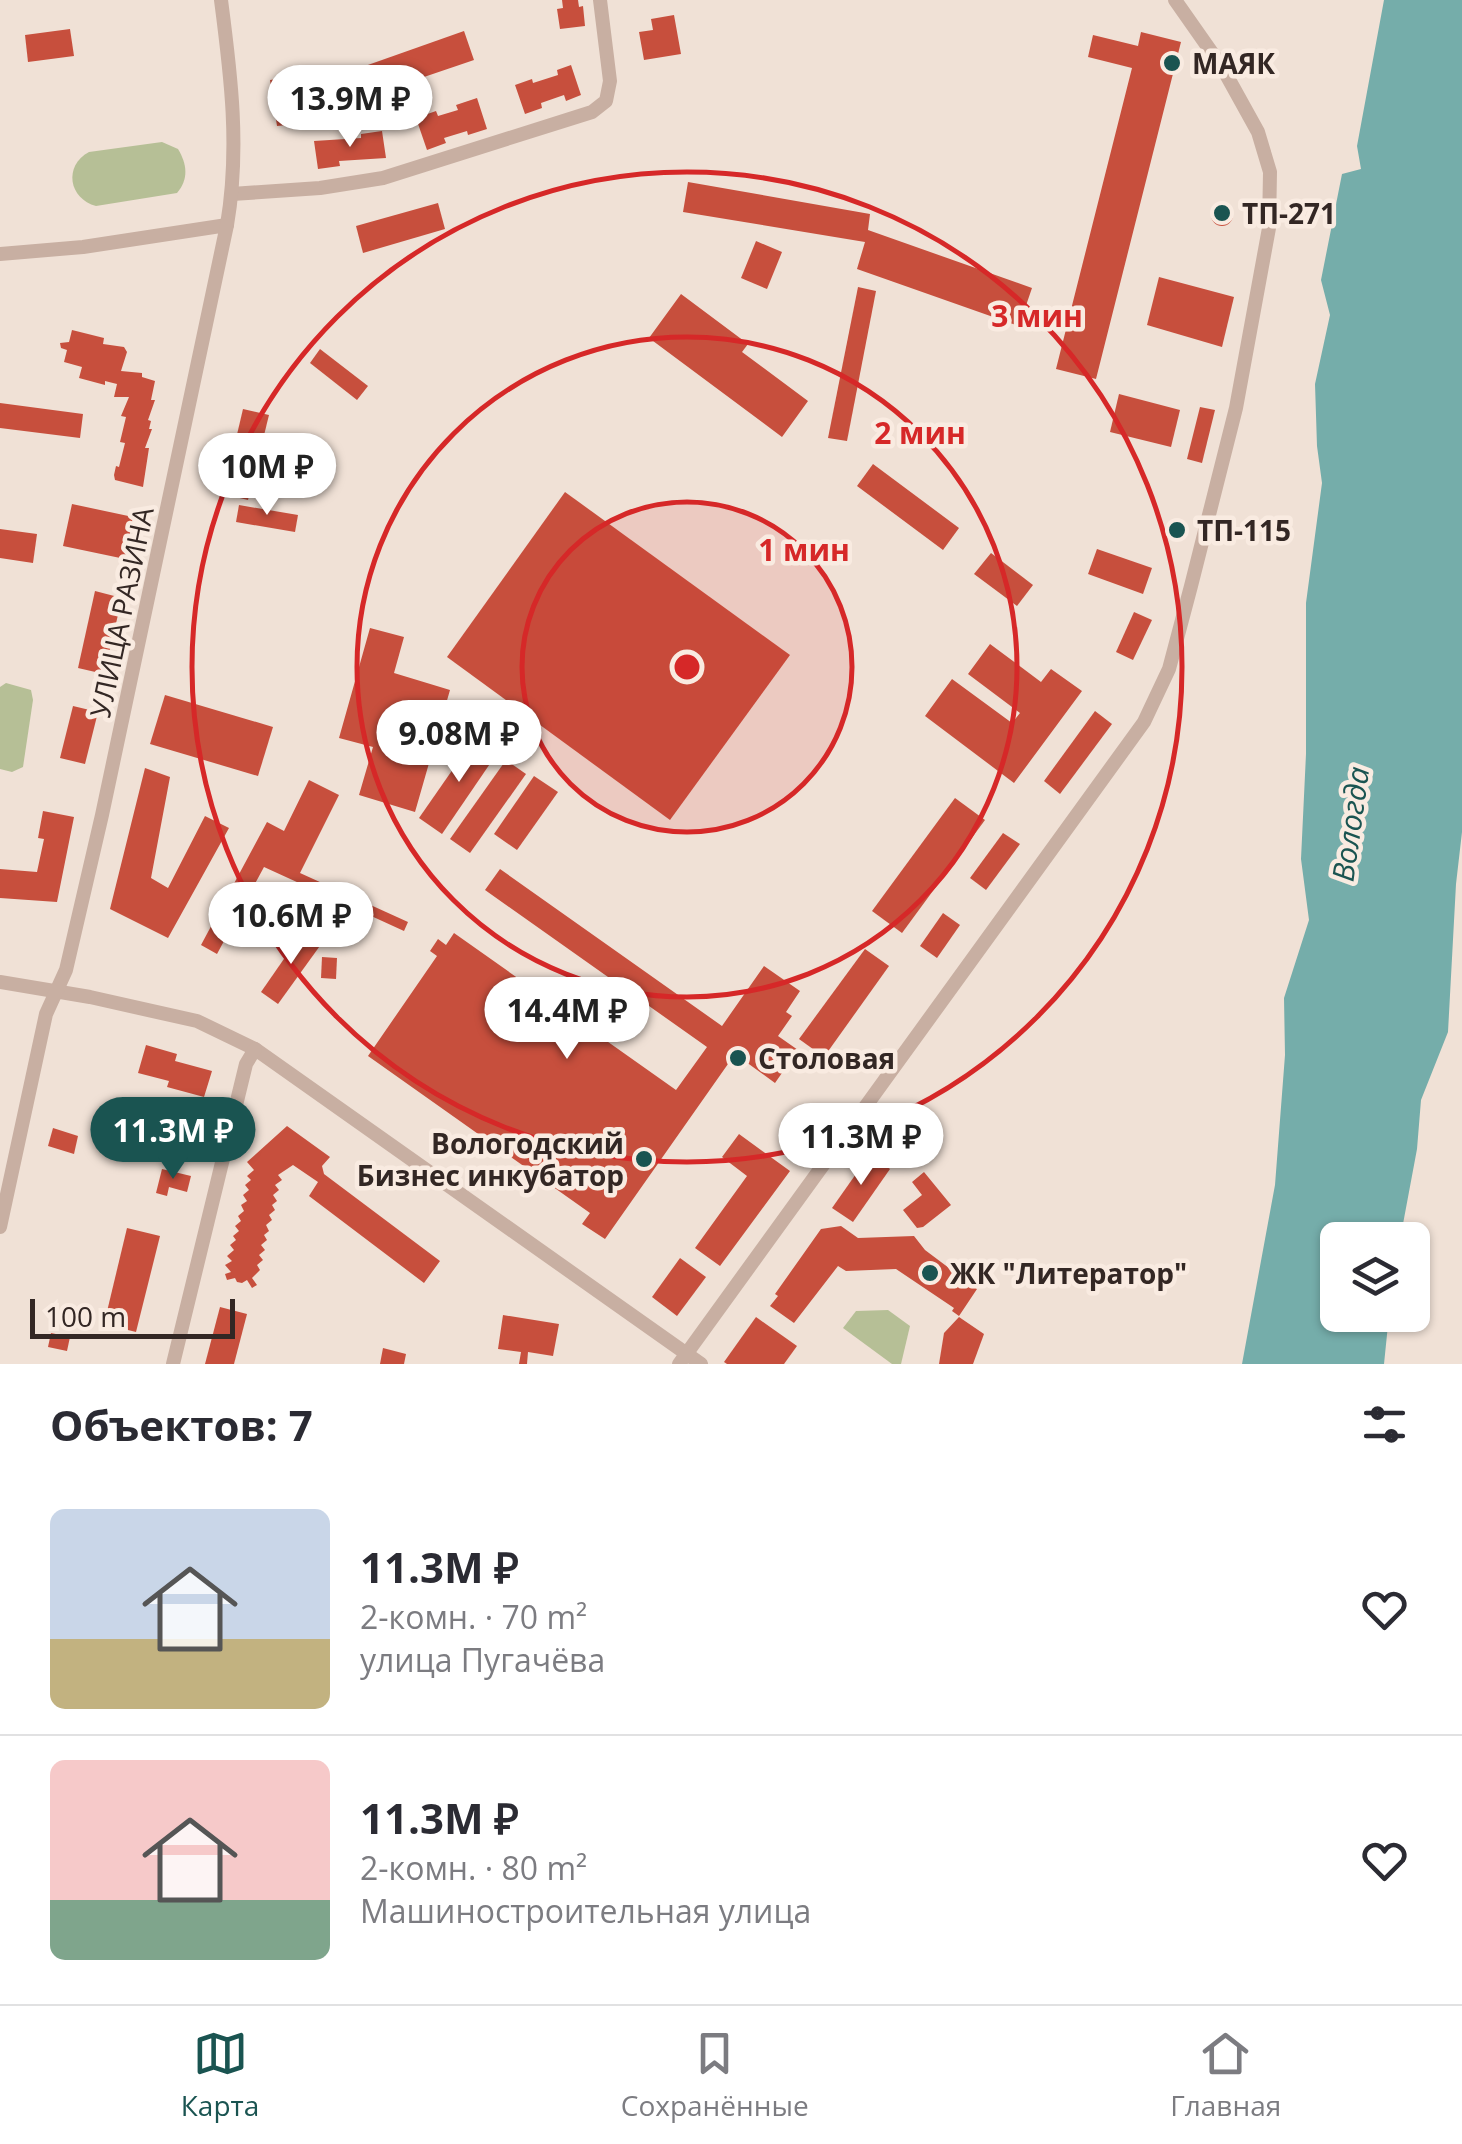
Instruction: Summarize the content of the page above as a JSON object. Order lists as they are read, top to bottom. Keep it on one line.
{"streets":{"street":["УЛИЦА РАЗИНА"]},"water":["Вологда"],"places":["МАЯК","ТП-271","ТП-115","Столовая","Вологодский Бизнес инкубатор","ЖК \"Литератор\""],"scale_bar":"100 m","page":{"price":["13.9M ₽","10M ₽","9.08M ₽","10.6M ₽","14.4M ₽","11.3M ₽","11.3M ₽"],"scale":"100 m","heading":"Объектов: 7","list":[{"name":"11.3M ₽","note":"2-комн. · 70 m² · улица Пугачёва"},{"name":"11.3M ₽","note":"2-комн. · 80 m² · Машиностроительная улица"}],"tabs":["Карта","Сохранённые","Главная"]},"rings":["3 мин","2 мин","1 мин"]}
